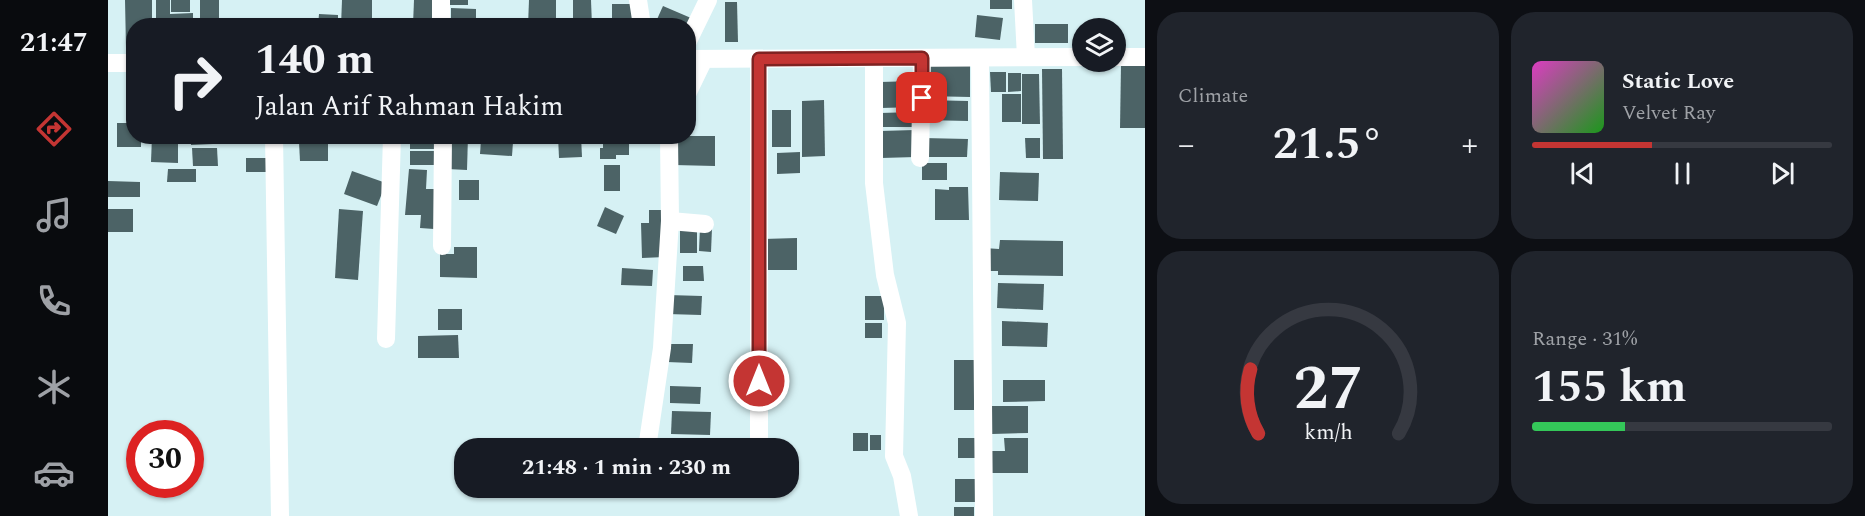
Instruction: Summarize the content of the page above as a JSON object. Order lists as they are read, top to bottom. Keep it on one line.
{"page":{"tabs":"21:47","tile":["Climate",["Range · 31%","155 km"]],"turn":["140 m","Jalan Arif Rahman Hakim"],"song":["Static Love","Velvet Ray"],"heat":["−","21.5°","+"],"limit":"30","trip":"21:48 · 1 min · 230 m","gauge":["27","km/h"]}}
